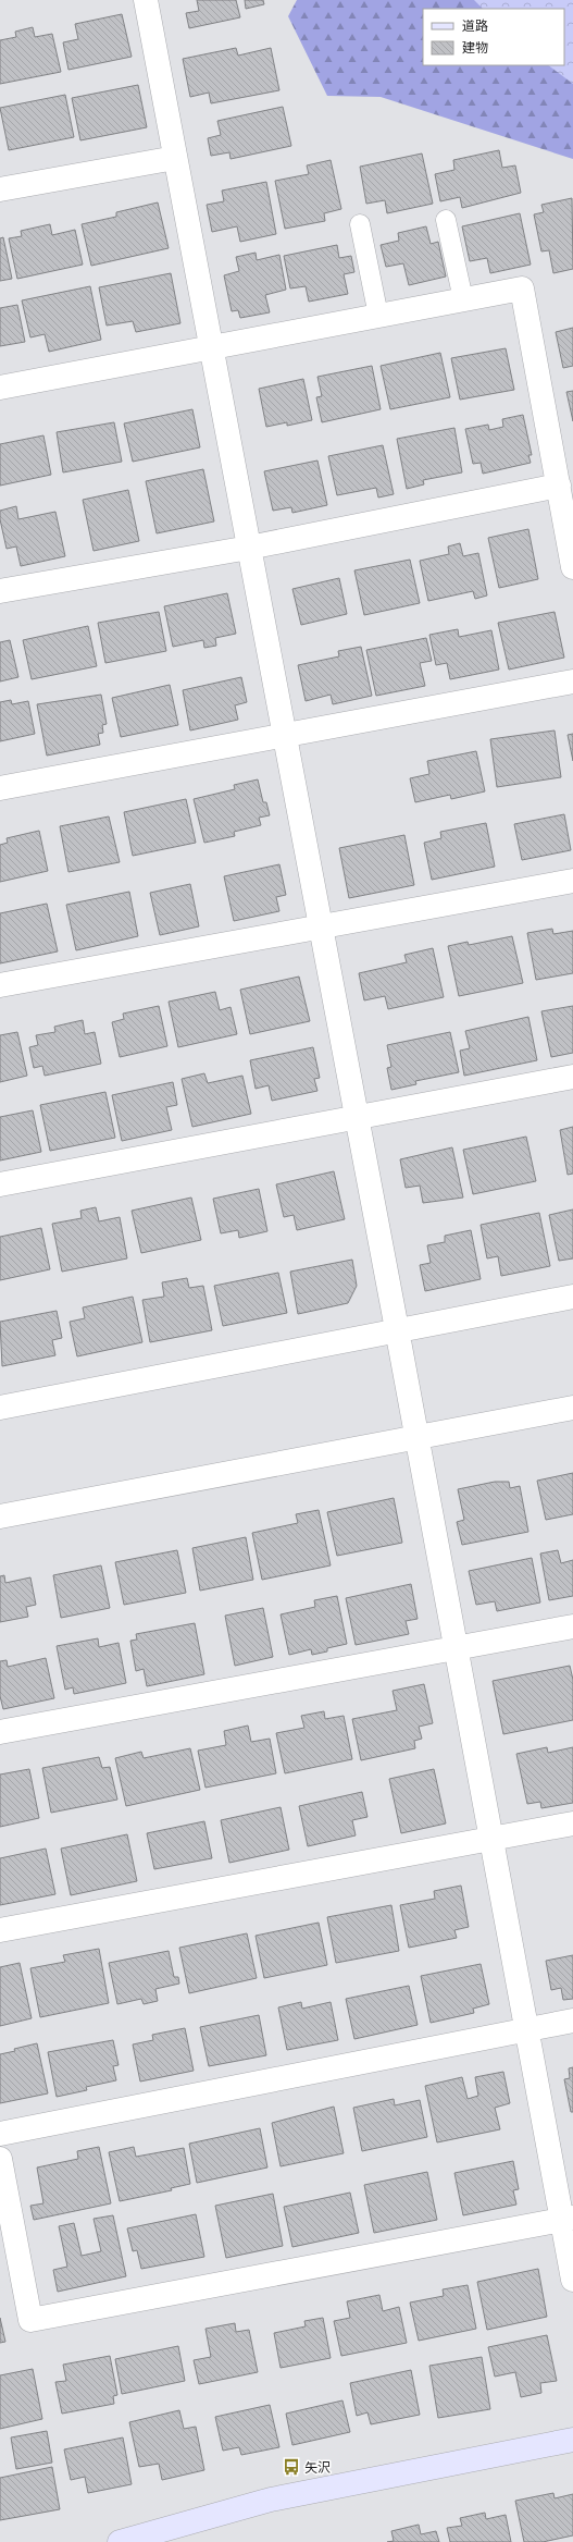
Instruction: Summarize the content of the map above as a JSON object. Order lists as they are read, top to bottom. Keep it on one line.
{"places":{"bus stop":["矢沢"]},"legend":["道路","建物"]}
